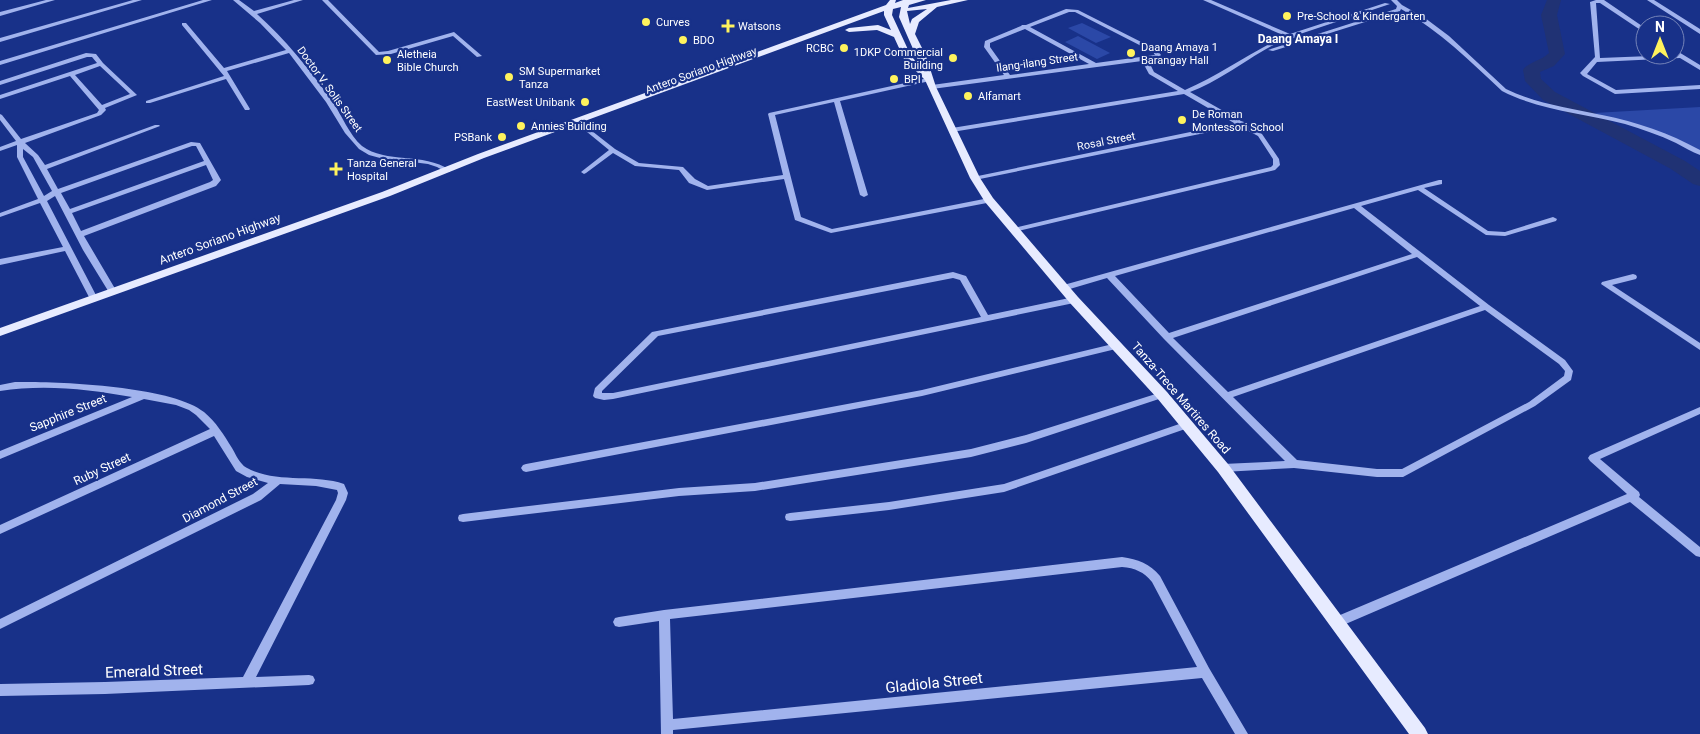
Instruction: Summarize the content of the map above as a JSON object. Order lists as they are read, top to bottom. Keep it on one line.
{"streets":{"main road":["Antero Soriano Highway","Tanza-Trece Martires Road"],"street":["Ilang-ilang Street","Doctor V. Solis Street","Rosal Street","Sapphire Street","Ruby Street","Diamond Street","Emerald Street","Gladiola Street"]},"crossings":[["Ilang-ilang Street","Tanza-Trece Martires Road"],["Antero Soriano Highway","Doctor V. Solis Street"],["Antero Soriano Highway","Tanza-Trece Martires Road"],["Rosal Street","Tanza-Trece Martires Road"],["Sapphire Street","Diamond Street"],["Ruby Street","Diamond Street"]],"districts":["Daang Amaya I"],"places":{"other":["Pre-School & Kindergarten","Curves","BDO","RCBC","Daang Amaya 1 Barangay Hall","1DKP Commercial Building","Aletheia Bible Church","SM Supermarket Tanza","BPI","Alfamart","EastWest Unibank","De Roman Montessori School","Annies Building","PSBank"],"health":["Watsons","Tanza General Hospital"]},"north":"top"}
